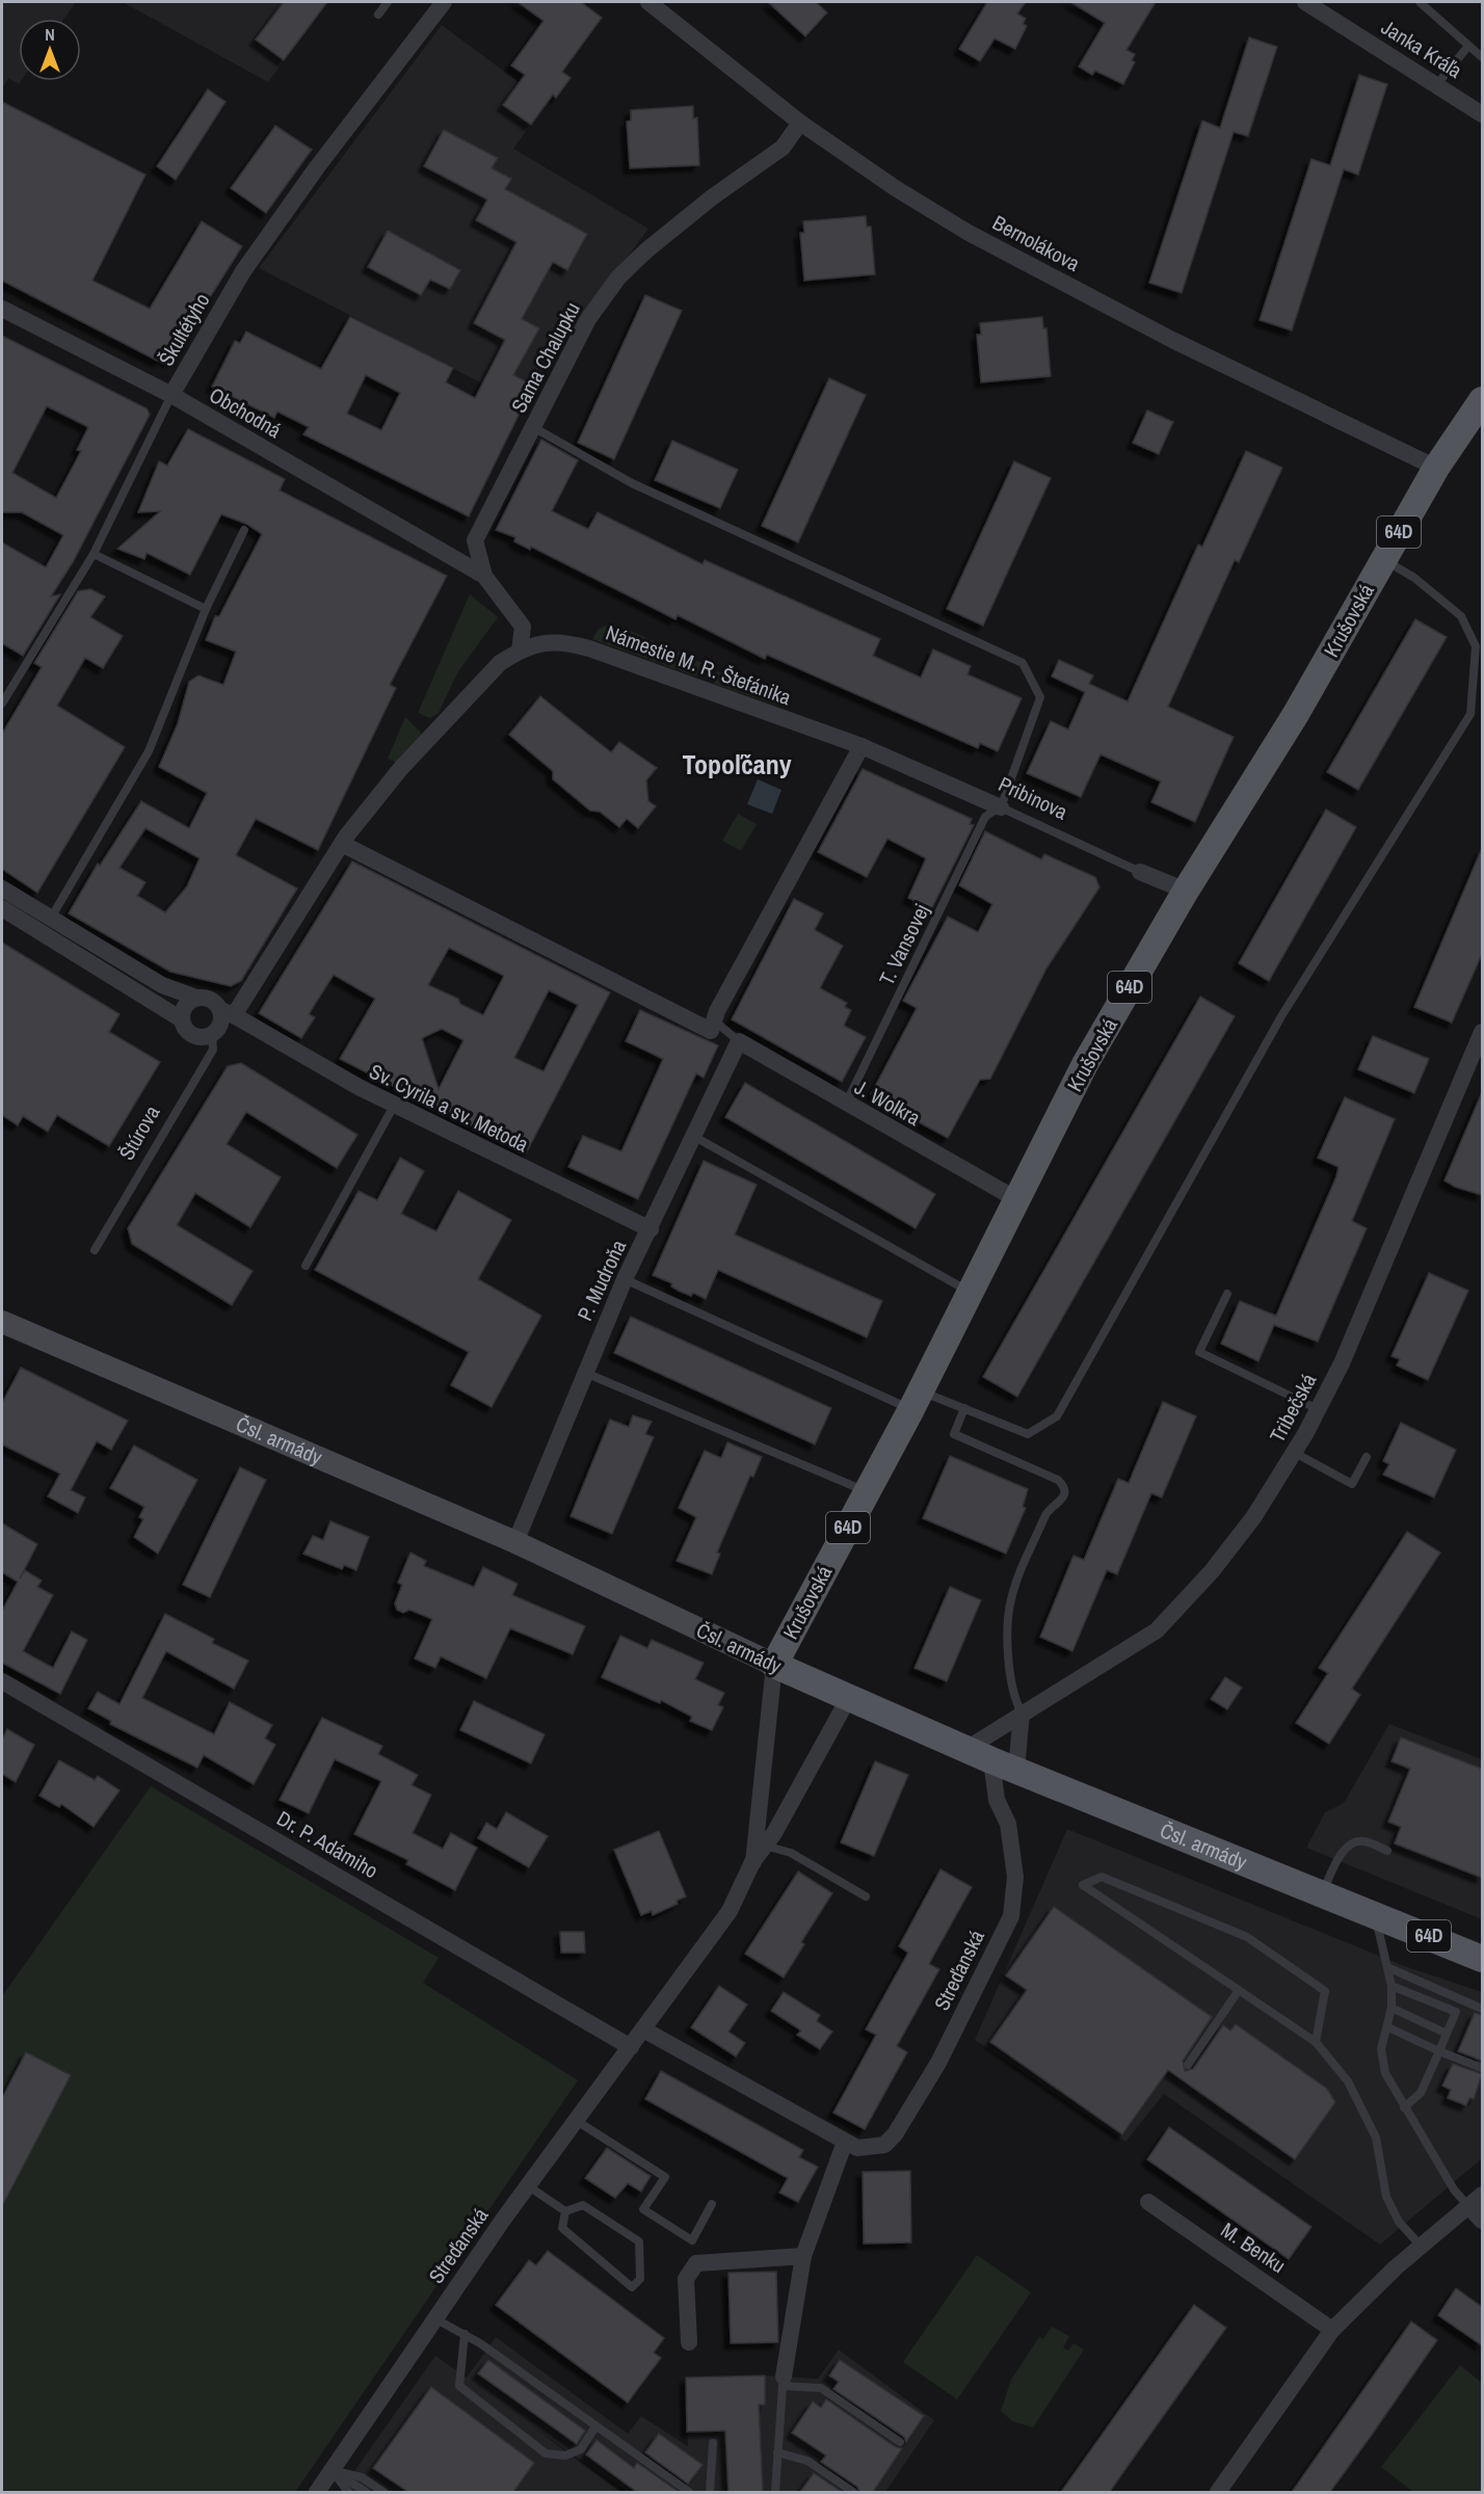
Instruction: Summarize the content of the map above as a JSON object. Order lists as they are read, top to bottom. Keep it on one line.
{"streets":{"main road":["64D","Krušovská","Čsl. armády"],"street":["Janka Kráľa","Bernolákova","Škultétyho","Sama Chalupku","Obchodná","Námestie M. R. Štefánika","Pribinova","J. Wolkra","Sv. Cyrila a sv. Metoda","P. Mudroňa","Tribečská","Dr. P. Adámiho","Streďanská","M. Benku"],"lane":["T. Vansovej","Štúrova"]},"crossings":[["Bernolákova","Sama Chalupku"],["Bernolákova","Krušovská"],["Škultétyho","Obchodná"],["Sama Chalupku","Obchodná"],["Krušovská","Pribinova"],["Krušovská","J. Wolkra"],["Krušovská","Čsl. armády"],["Krušovská","Streďanská"],["Námestie M. R. Štefánika","Pribinova"],["Pribinova","T. Vansovej"],["T. Vansovej","J. Wolkra"],["J. Wolkra","P. Mudroňa"],["Sv. Cyrila a sv. Metoda","Štúrova"],["Sv. Cyrila a sv. Metoda","P. Mudroňa"],["P. Mudroňa","Čsl. armády"],["Tribečská","Čsl. armády"],["Čsl. armády","Streďanská"],["Dr. P. Adámiho","Streďanská"]],"districts":["Topoľčany"],"north":"top"}
